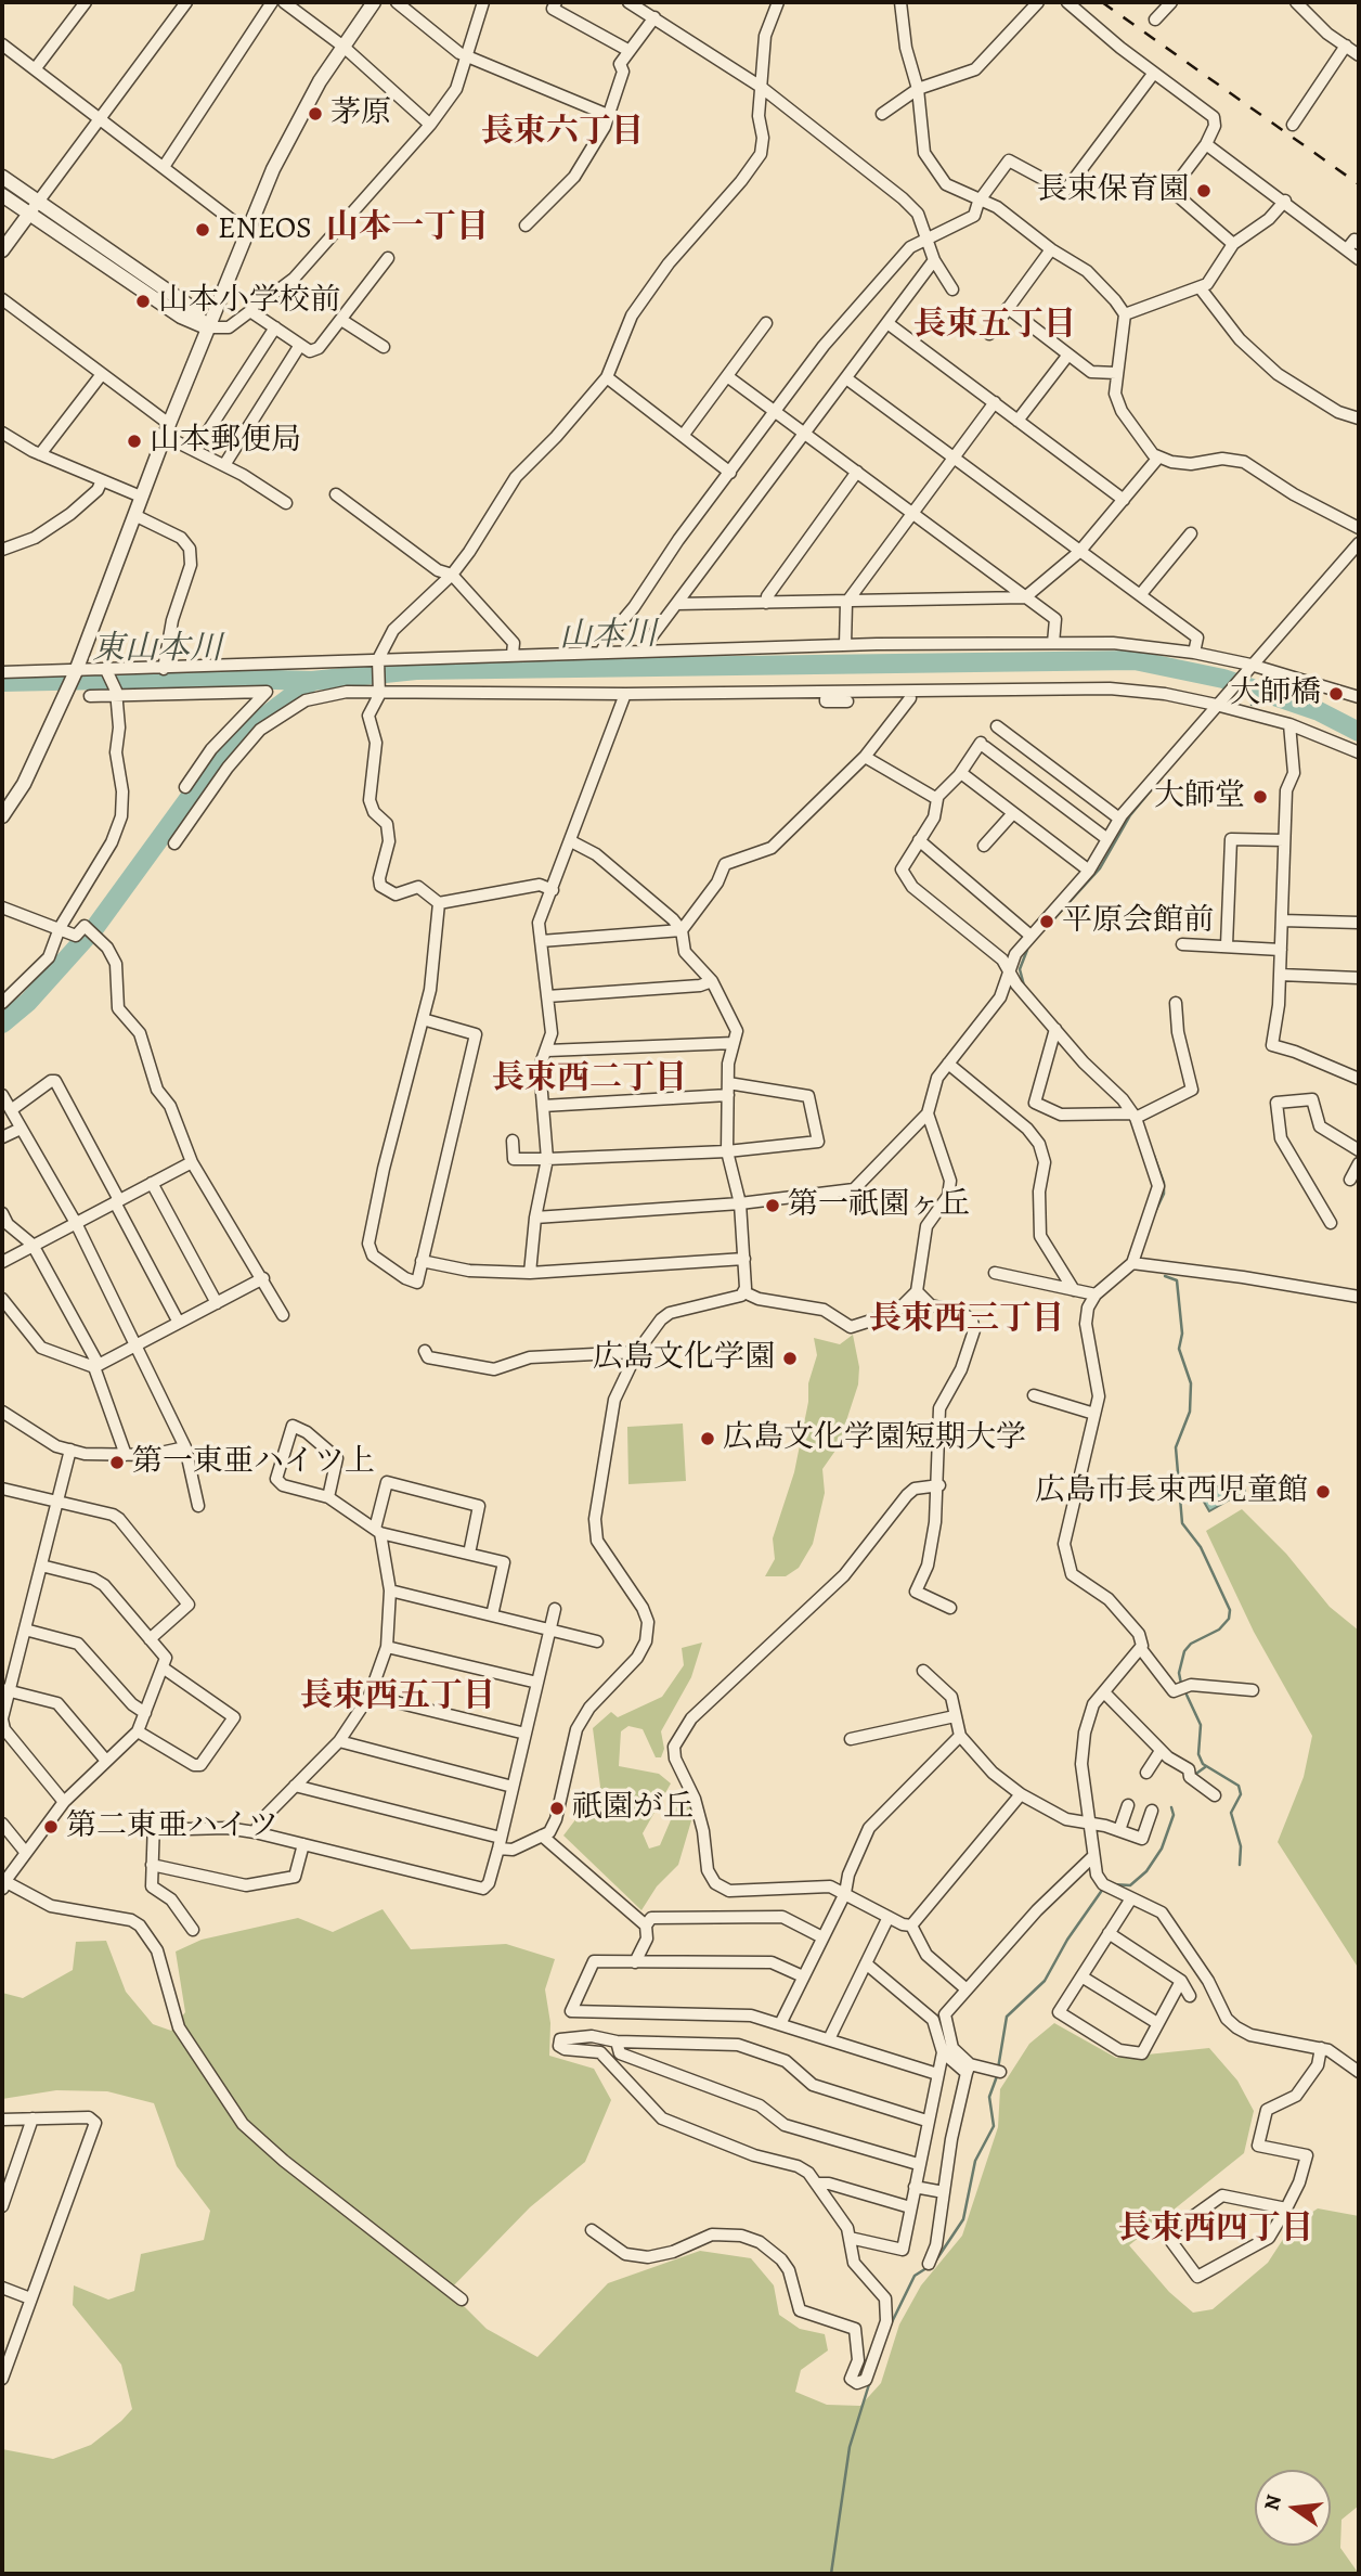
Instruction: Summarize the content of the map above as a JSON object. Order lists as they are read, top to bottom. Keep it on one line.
{"districts":["長束六丁目","山本一丁目","長束五丁目","長束西二丁目","長束西三丁目","長束西五丁目","長束西四丁目"],"water":["山本川","東山本川"],"places":["茅原","長束保育園","ENEOS","山本小学校前","山本郵便局","大師橋","大師堂","平原会館前","第一祇園ヶ丘","広島文化学園","広島文化学園短期大学","第一東亜ハイツ上","広島市長束西児童館","祇園が丘","第二東亜ハイツ"],"north":"left"}
